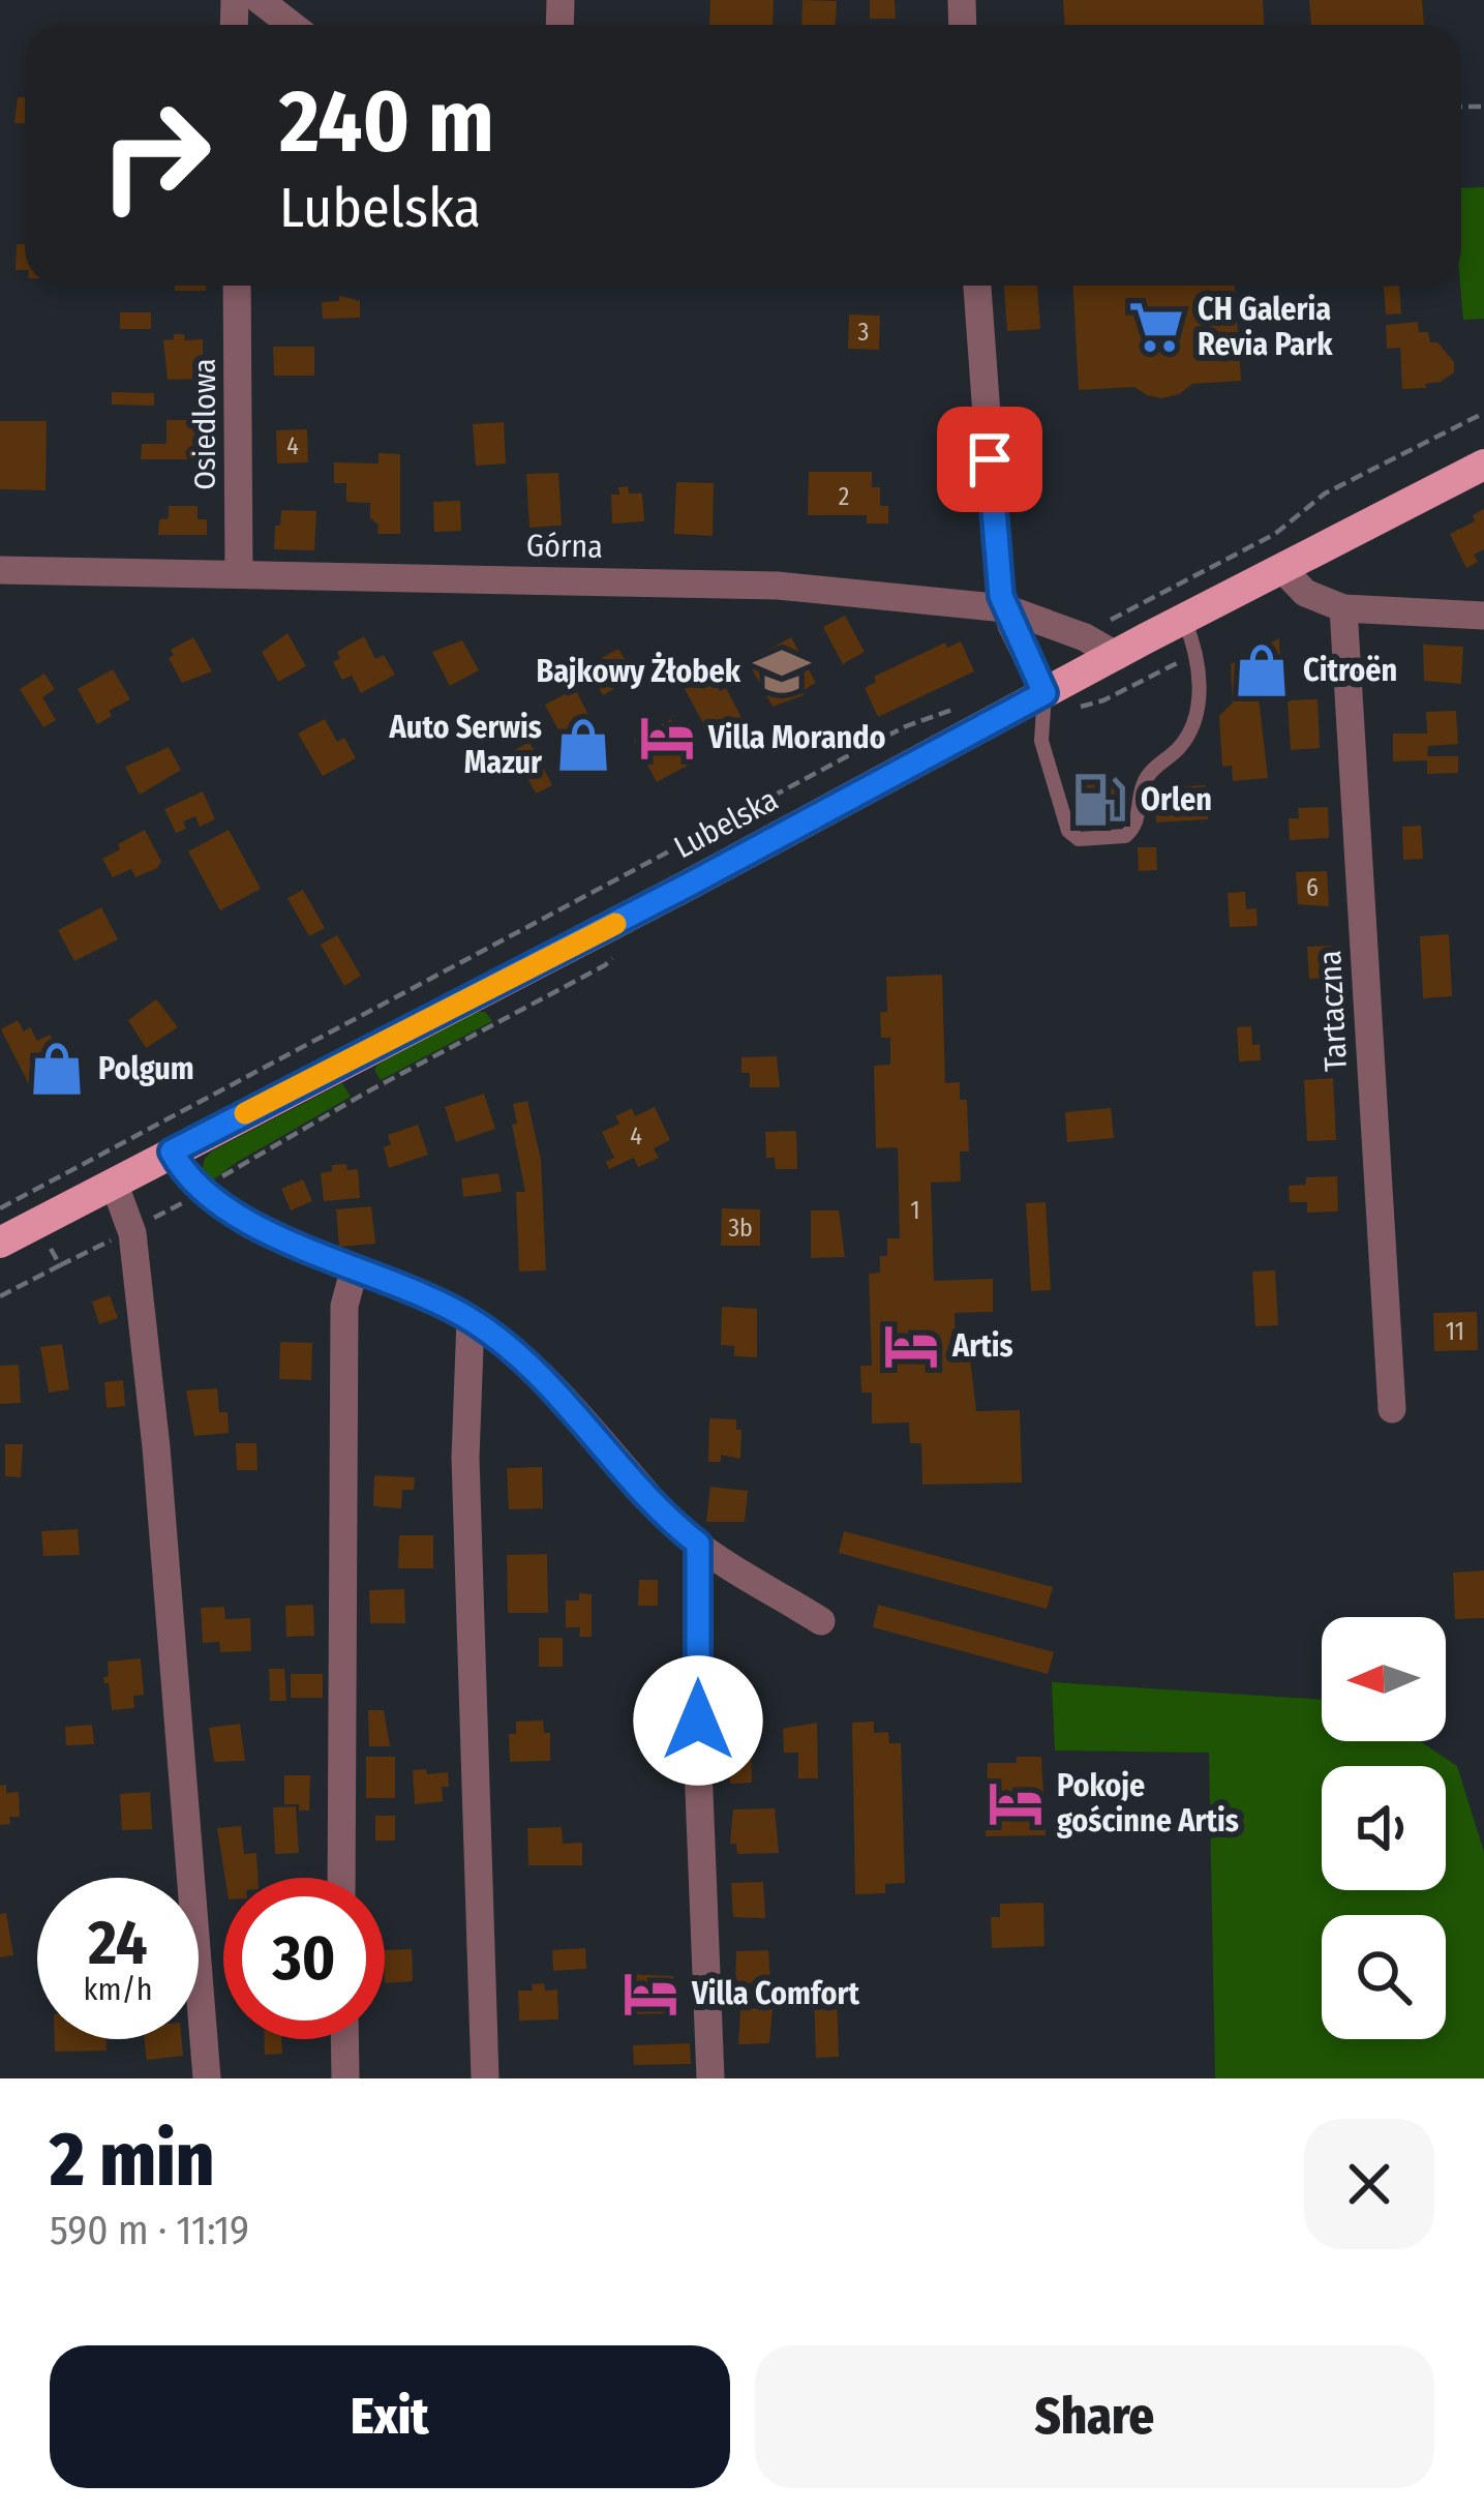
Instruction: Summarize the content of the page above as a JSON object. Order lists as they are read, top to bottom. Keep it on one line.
{"streets":{"main road":["Lubelska"],"street":["Osiedlowa","Górna","Tartaczna"]},"crossings":[["Osiedlowa","Górna"],["Górna","Lubelska"]],"places":{"supermarket":["CH Galeria Revia Park"],"shop":["Citroën","Auto Serwis Mazur","Polgum"],"school or university":["Bajkowy Żłobek"],"hotel":["Villa Morando","Artis","Pokoje gościnne Artis","Villa Comfort"],"fuel station":["Orlen"]},"house_numbers":["3","4","2","6","4","1","3b","11"],"north":"left","page":{"turn":["240 m","Lubelska"],"speed":"24 km/h","limit":"30","heading":["2 min","590 m · 11:19"],"buttons":["Exit","Share"]}}
